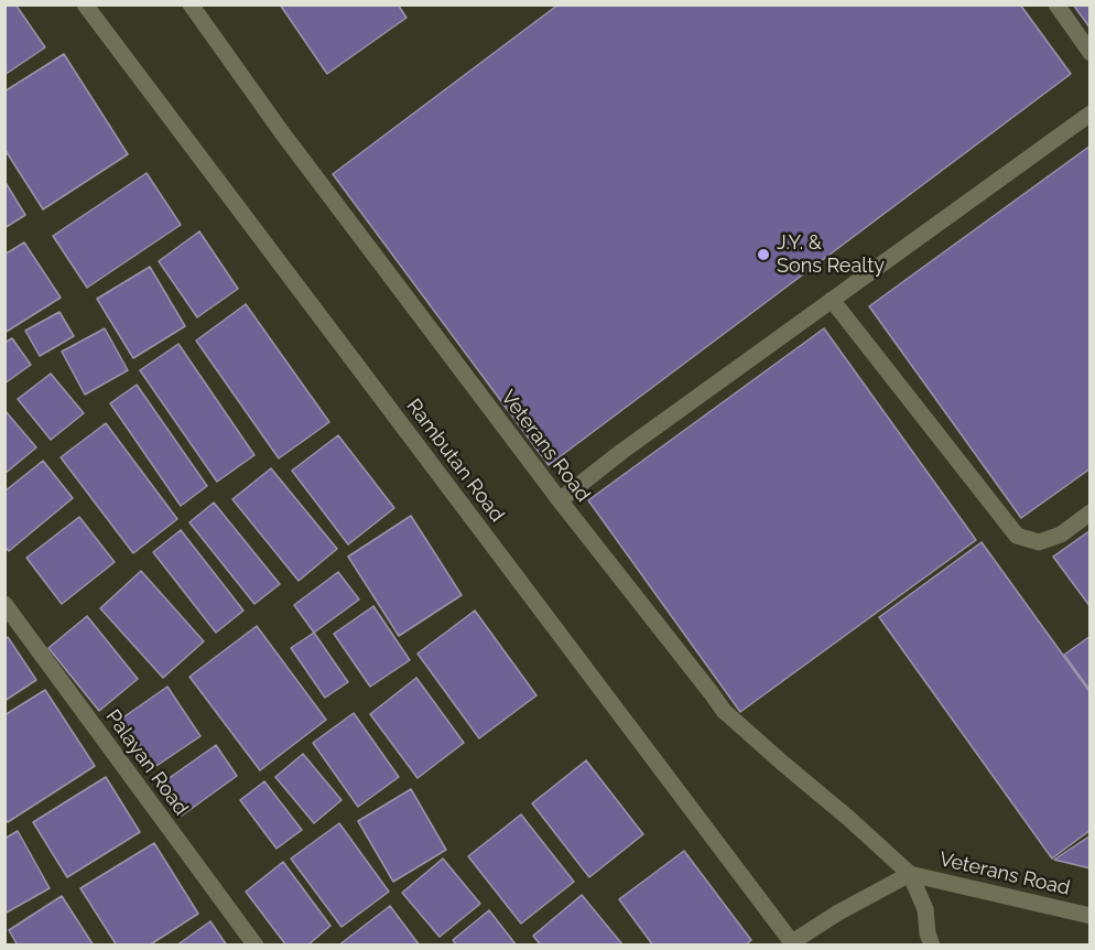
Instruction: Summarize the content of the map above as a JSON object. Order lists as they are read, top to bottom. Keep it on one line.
{"streets":{"street":["Veterans Road","Rambutan Road","Palayan Road"]},"crossings":[["Veterans Road","Rambutan Road"]],"places":["J.Y. & Sons Realty"]}
